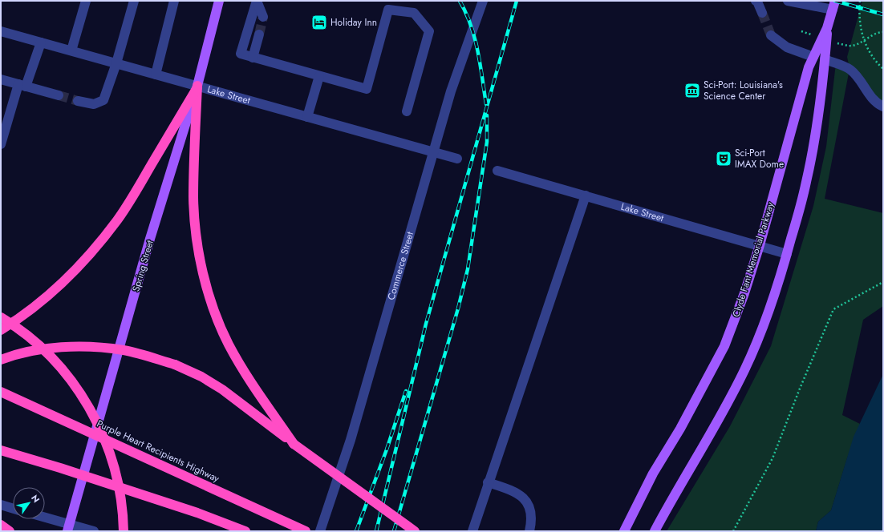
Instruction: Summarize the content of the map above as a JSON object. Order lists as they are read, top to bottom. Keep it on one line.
{"streets":{"highway":["Purple Heart Recipients Highway"],"main road":["Clyde Fant Memorial Parkway","Spring Street"],"street":["Lake Street","Commerce Street"]},"crossings":[["Lake Street","Clyde Fant Memorial Parkway"],["Lake Street","Spring Street"],["Lake Street","Commerce Street"]],"places":{"hotel":["Holiday Inn"],"museum":["Sci-Port: Louisiana's Science Center"],"theatre":["Sci-Port IMAX Dome"]},"north":"top right"}
